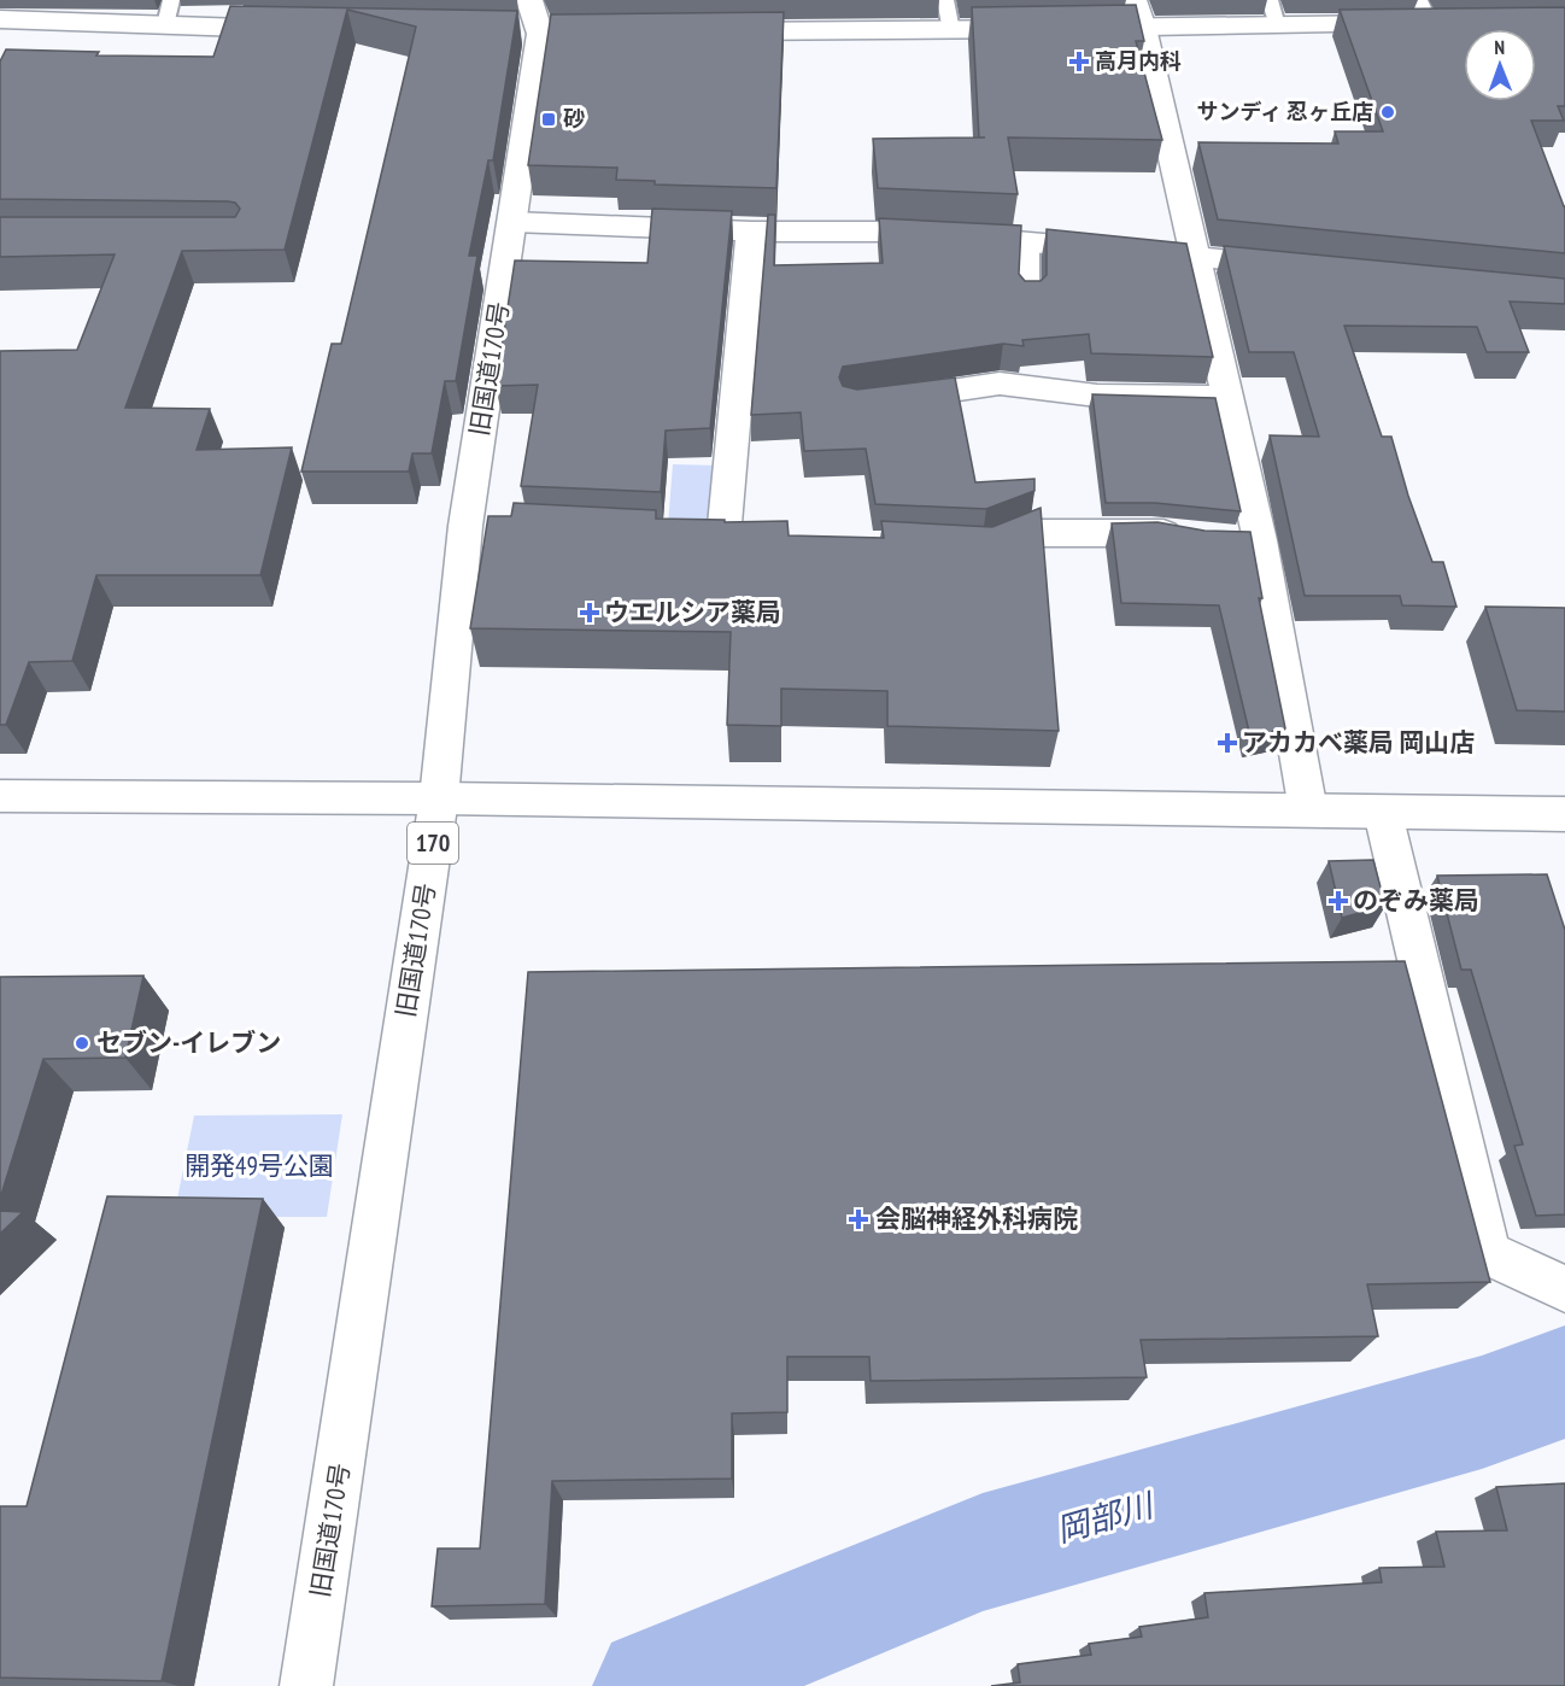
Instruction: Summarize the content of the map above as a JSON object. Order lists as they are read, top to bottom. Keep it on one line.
{"streets":{"main road":["旧国道170号","170"]},"water":["岡部川"],"parks":["開発49号公園"],"places":{"health":["高月内科","ウエルシア薬局","アカカベ薬局 岡山店","のぞみ薬局","会脳神経外科病院"],"other":["サンディ 忍ヶ丘店","セブン-イレブン"],"transit":["砂"]},"north":"top"}
